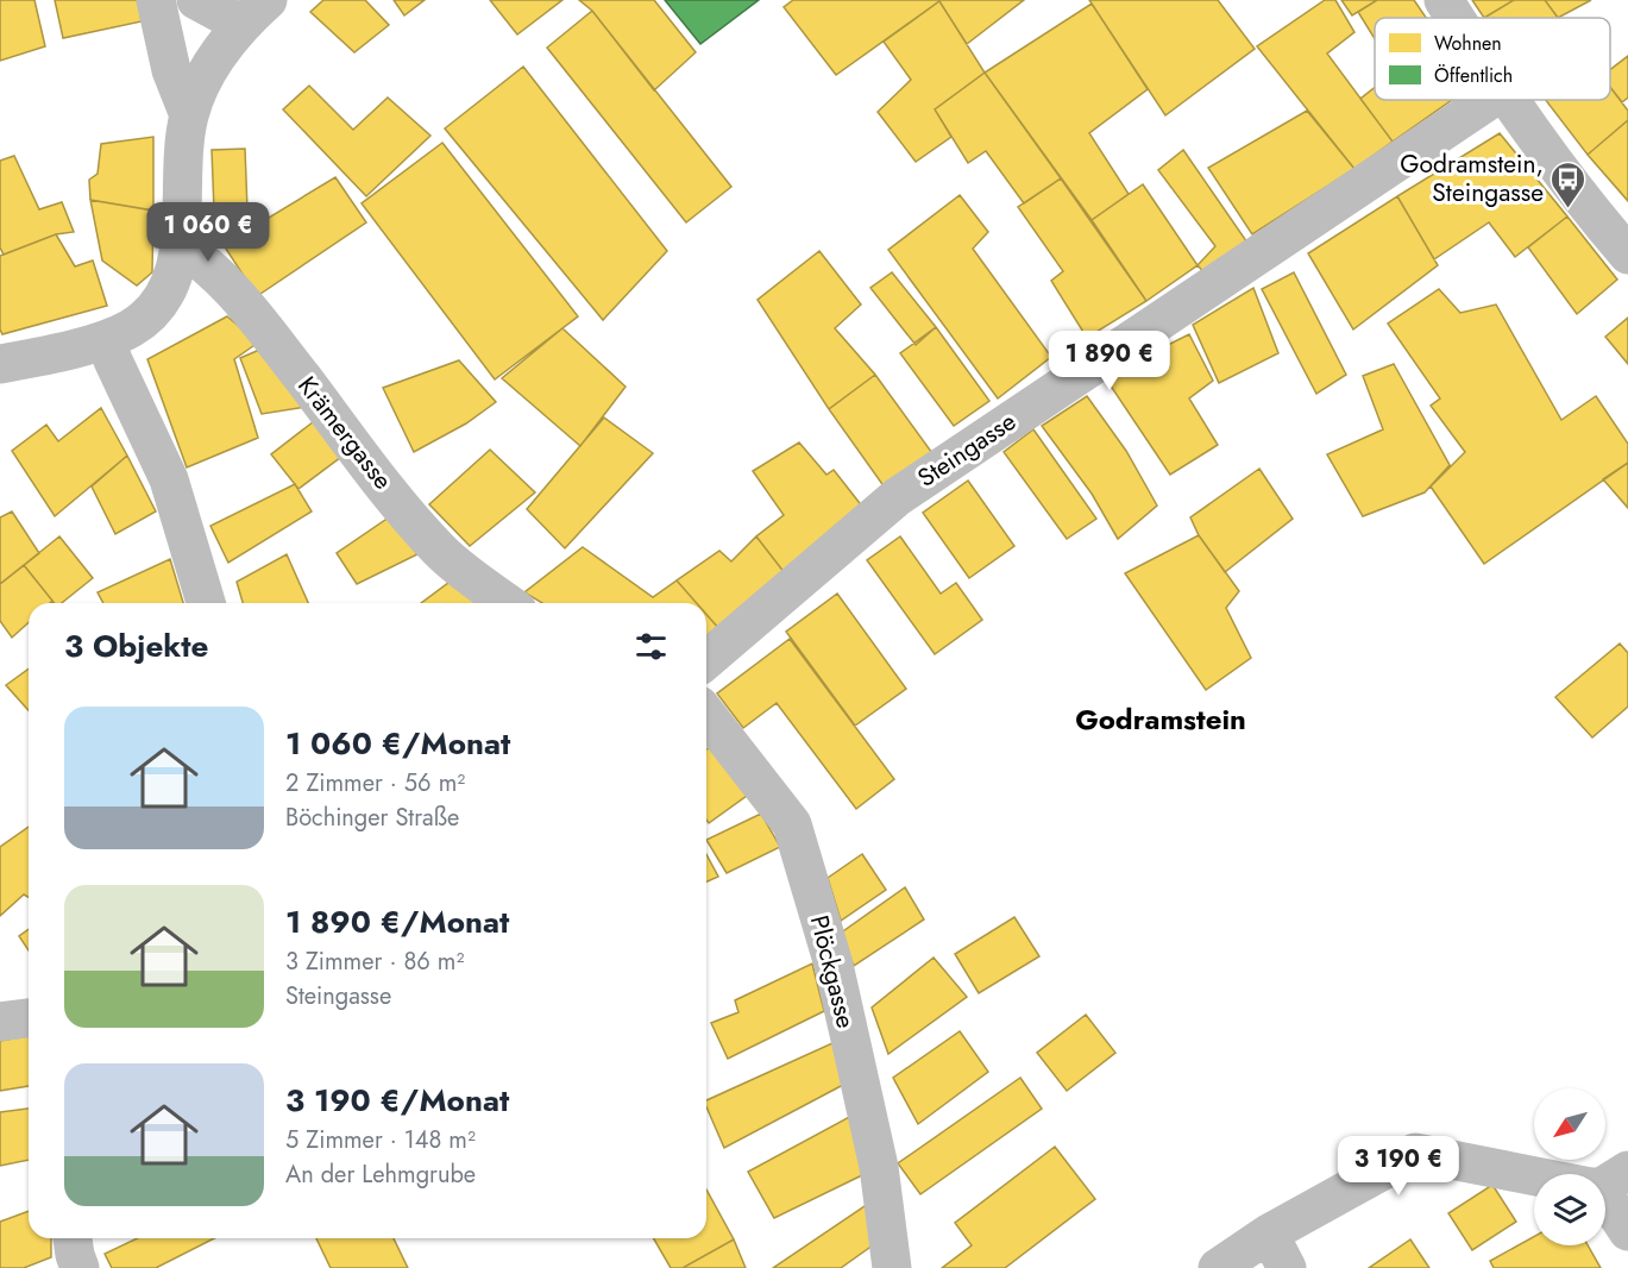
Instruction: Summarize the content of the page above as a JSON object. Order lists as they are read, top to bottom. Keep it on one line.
{"streets":{"street":["Krämergasse","Steingasse","Plöckgasse"]},"districts":["Godramstein"],"places":{"bus stop":["Godramstein, Steingasse"]},"legend":["Wohnen","Öffentlich"],"north":"bottom left","page":{"price":["1 060 €","1 890 €","3 190 €"],"heading":"3 Objekte","list":[{"name":"1 060 €/Monat","note":"2 Zimmer · 56 m² · Böchinger Straße"},{"name":"1 890 €/Monat","note":"3 Zimmer · 86 m² · Steingasse"},{"name":"3 190 €/Monat","note":"5 Zimmer · 148 m² · An der Lehmgrube"}]}}
